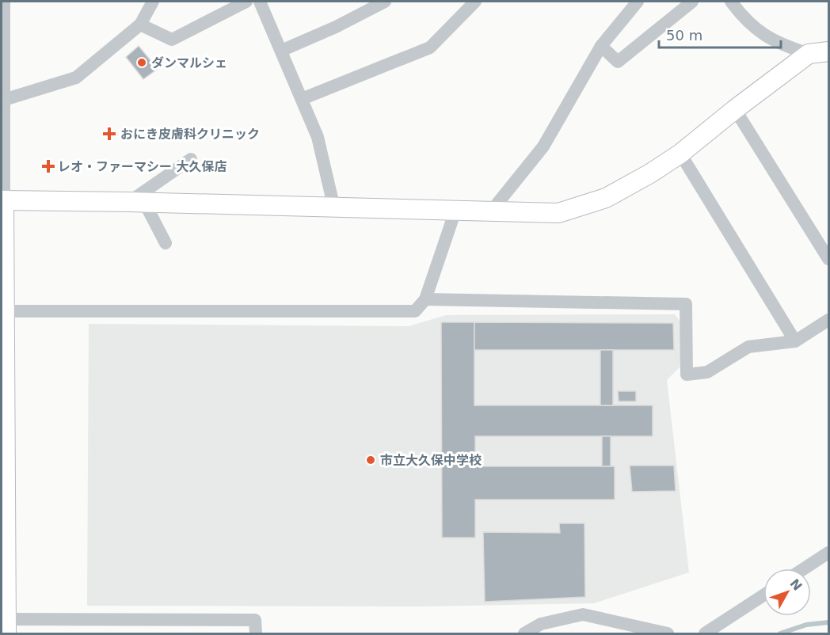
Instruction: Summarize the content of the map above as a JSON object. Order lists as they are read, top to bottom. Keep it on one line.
{"places":{"other":["ダンマルシェ","市立大久保中学校"],"health":["おにき皮膚科クリニック","レオ・ファーマシー 大久保店"]},"scale_bar":"50 m","north":"top right"}
